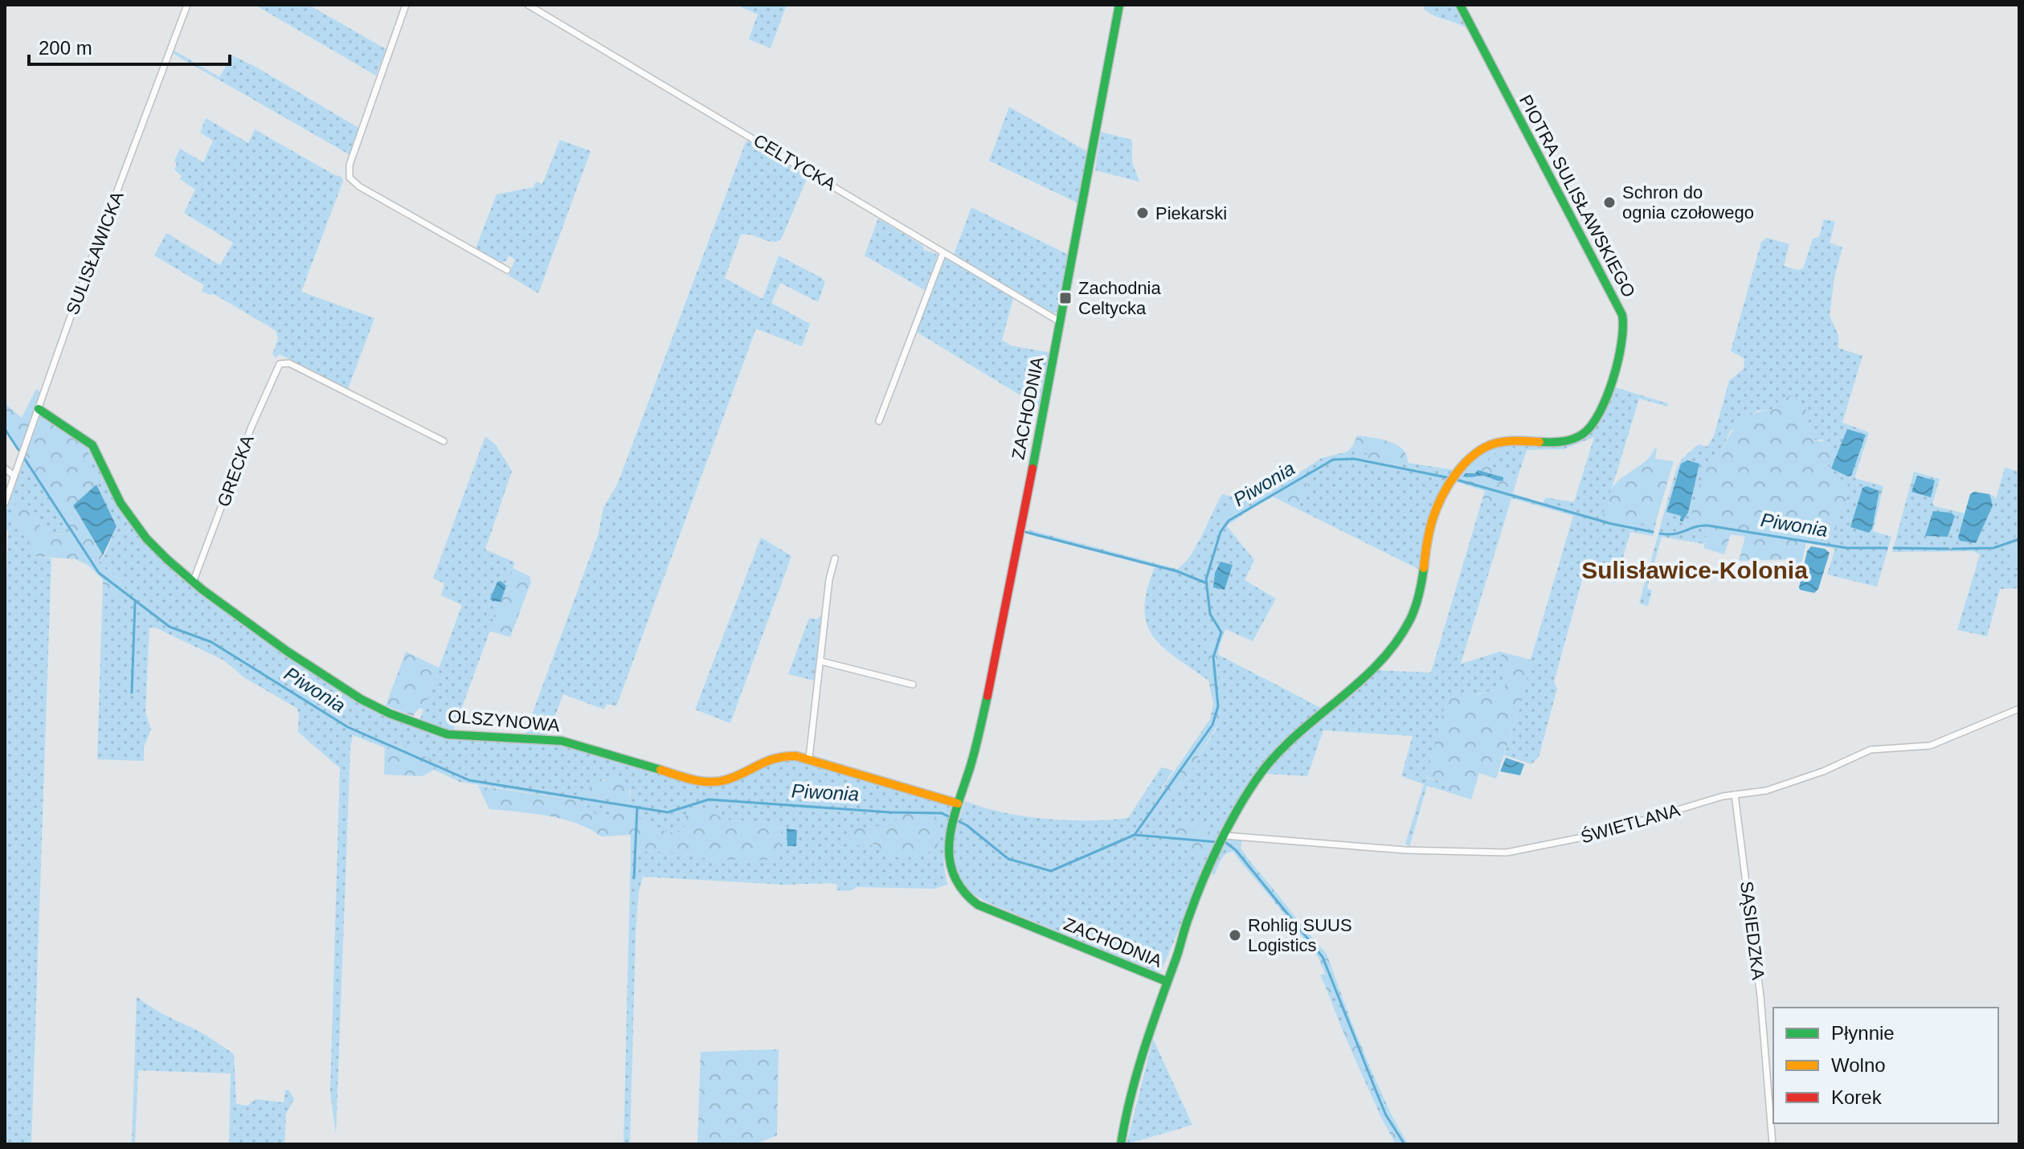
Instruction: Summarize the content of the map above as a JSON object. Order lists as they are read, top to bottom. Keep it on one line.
{"streets":{"street":["CELTYCKA","PIOTRA SULISŁAWSKIEGO","SULISŁAWICKA","ZACHODNIA","GRECKA","OLSZYNOWA","ŚWIETLANA","SĄSIEDZKA"]},"crossings":[["CELTYCKA","ZACHODNIA"],["PIOTRA SULISŁAWSKIEGO","ZACHODNIA"],["PIOTRA SULISŁAWSKIEGO","ŚWIETLANA"],["SULISŁAWICKA","OLSZYNOWA"],["ZACHODNIA","OLSZYNOWA"],["GRECKA","OLSZYNOWA"],["ŚWIETLANA","SĄSIEDZKA"]],"districts":["Sulisławice-Kolonia"],"water":["Piwonia"],"places":{"other":["Schron do ognia czołowego","Piekarski","Rohlig SUUS Logistics"],"transit":["Zachodnia Celtycka"]},"legend":["Płynnie","Wolno","Korek"],"scale_bar":"200 m"}
